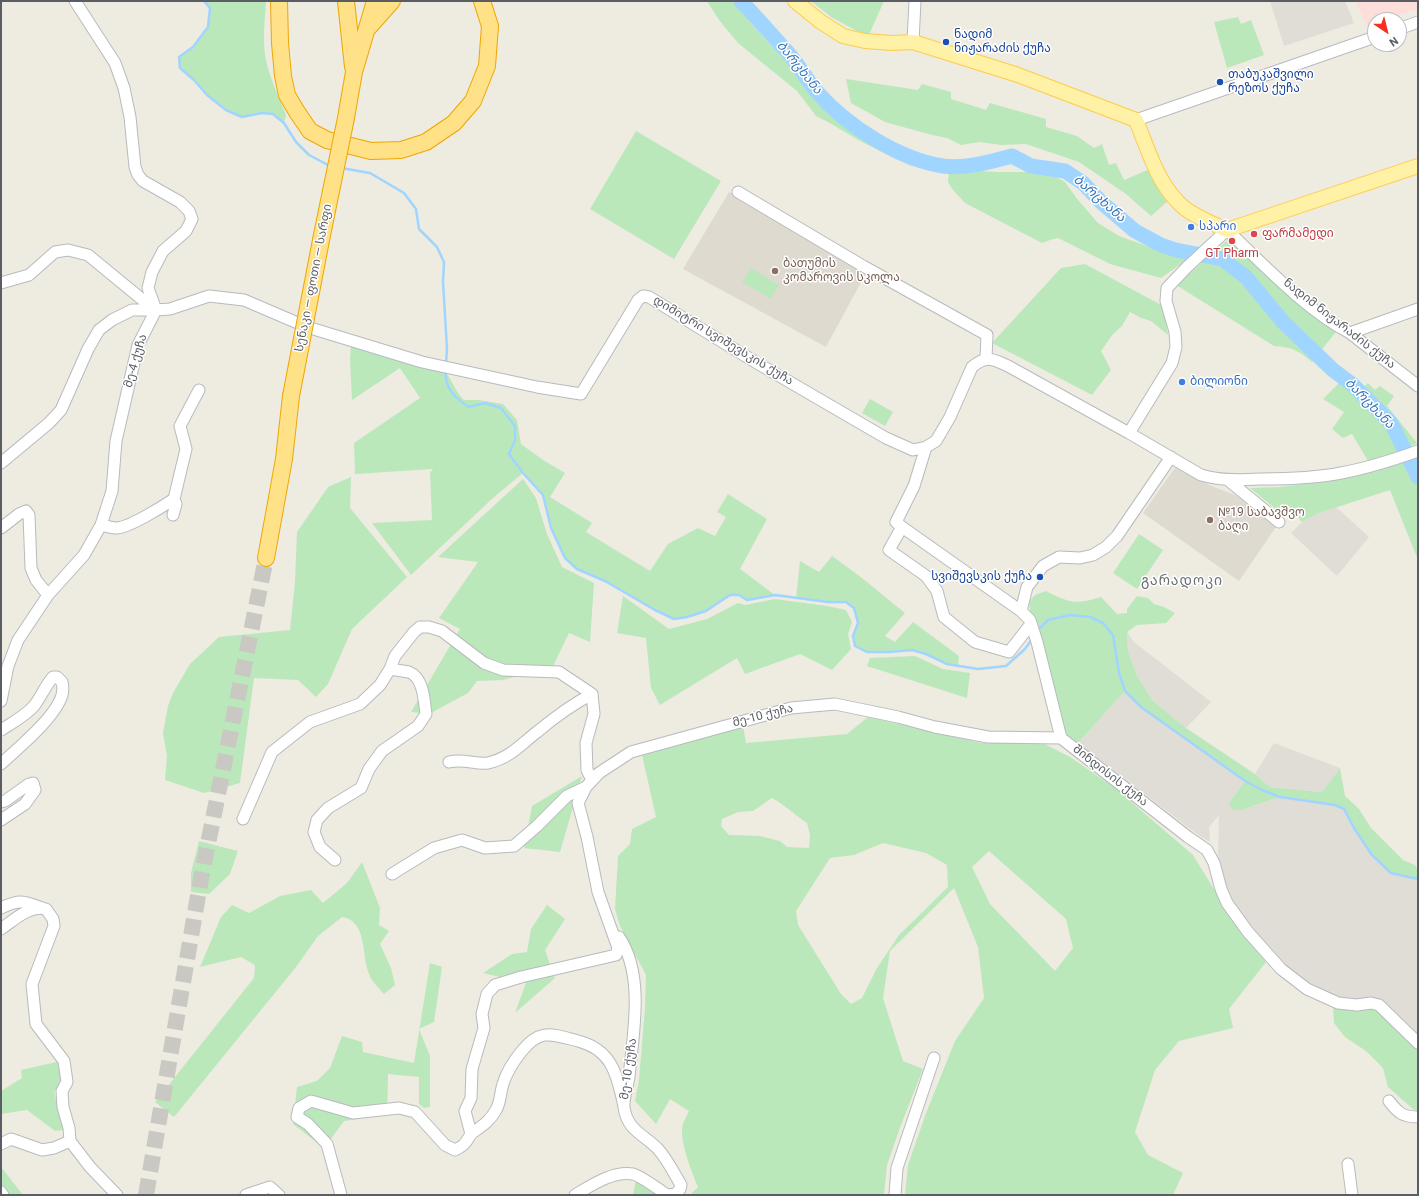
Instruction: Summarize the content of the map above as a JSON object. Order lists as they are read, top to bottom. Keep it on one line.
{"streets":{"highway":["სენაკი — ფოთი — სარფი"],"main road":["ნადიმ ნიჟარაძის ქუჩა"],"street":["დიმიტრი სვიშევსკის ქუჩა","მე-4 ქუჩა","მე-10 ქუჩა","შინდისის ქუჩა"]},"crossings":[["დიმიტრი სვიშევსკის ქუჩა","მე-4 ქუჩა"],["მე-10 ქუჩა","შინდისის ქუჩა"]],"districts":["გარადოკი"],"water":["ბარცხანა"],"places":["ნადიმ ნიჟარაძის ქუჩა","თაბუკაშვილი რეზოს ქუჩა","სპარი","ფარმამედი","GT Pharm","ბათუმის კომაროვის სკოლა","ბილიონი","№19 საბავშვო ბაღი","სვიშევსკის ქუჩა"],"north":"bottom right"}
